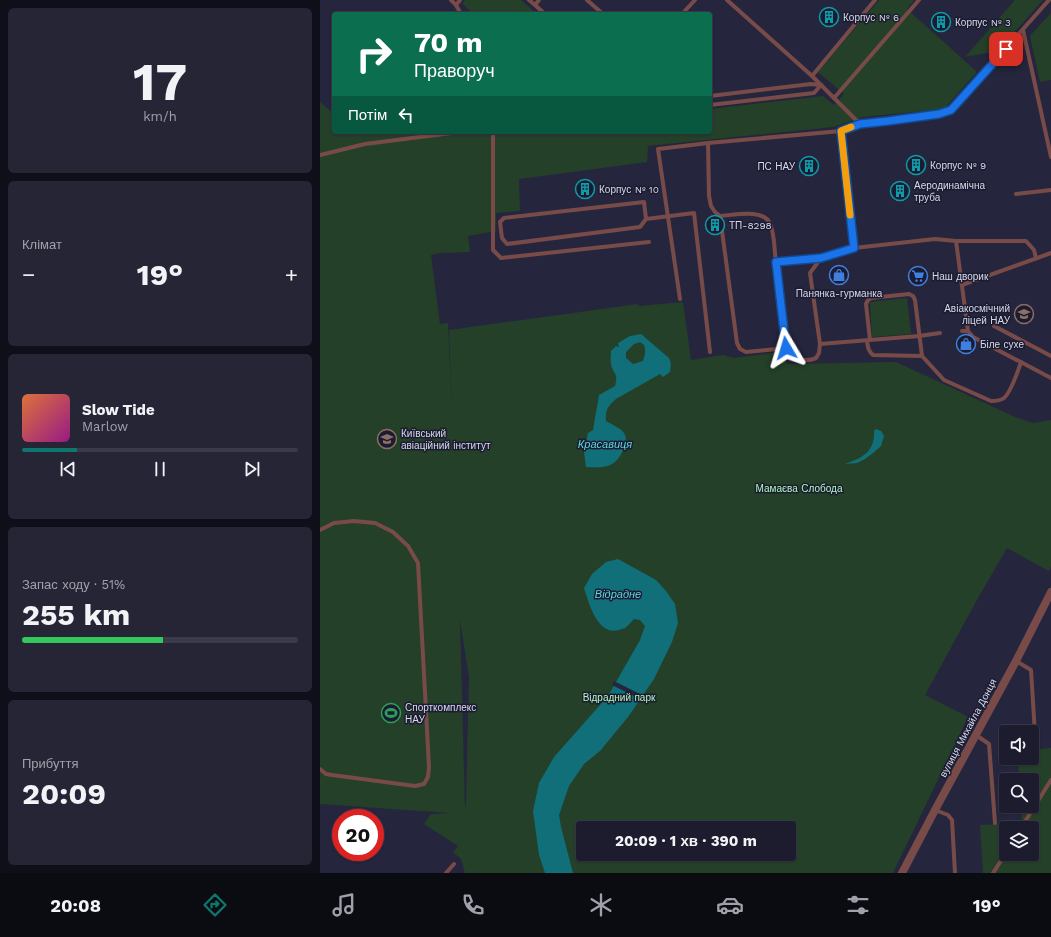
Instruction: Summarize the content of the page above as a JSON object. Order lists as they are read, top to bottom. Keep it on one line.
{"streets":{"street":["вулиця Михайла Донця"]},"water":["Красавиця","Відрадне"],"parks":["Мамаєва Слобода","Відрадний парк"],"places":{"building":["Корпус № 6","Корпус № 3","Корпус № 9","ПС НАУ","Корпус № 10","Аеродинамічна труба","ТП-8298"],"shop":["Панянка-гурманка","Біле сухе"],"supermarket":["Наш дворик"],"school or university":["Авіакосмічний ліцей НАУ","Київський авіаційний інститут"],"sports":["Спорткомплекс НАУ"]},"page":{"tile":[["17","km/h"],"Клімат",["Запас ходу · 51%","255 km"],["Прибуття","20:09"]],"turn":["70 m","Праворуч"],"then":"Потім","heat":["−","19°","+"],"song":["Slow Tide","Marlow"],"limit":"20","trip":"20:09 · 1 хв · 390 m","tabs":["20:08","19°"]}}
